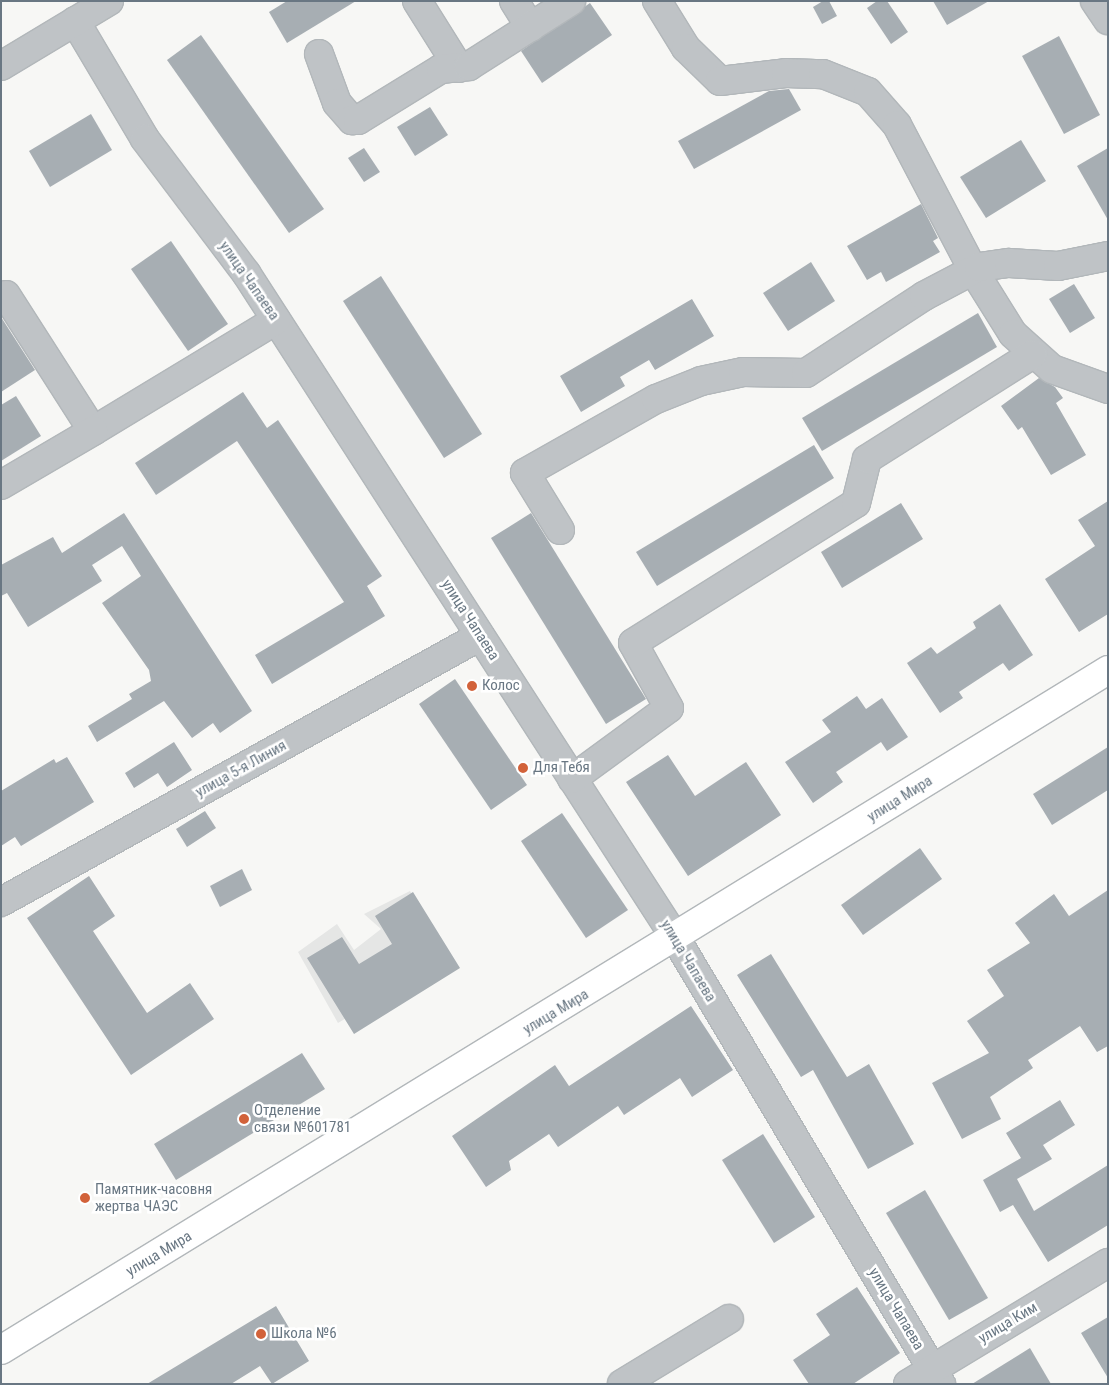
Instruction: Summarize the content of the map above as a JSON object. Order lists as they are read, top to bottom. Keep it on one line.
{"streets":{"main road":["улица Мира"],"street":["улица Чапаева","улица 5-я Линия","улица Ким"]},"crossings":[["улица Чапаева","улица 5-я Линия"],["улица Чапаева","улица Мира"],["улица Чапаева","улица Ким"]],"places":["Колос","Для Тебя","Отделение связи №601781","Памятник-часовня жертва ЧАЭС","Школа №6"]}
